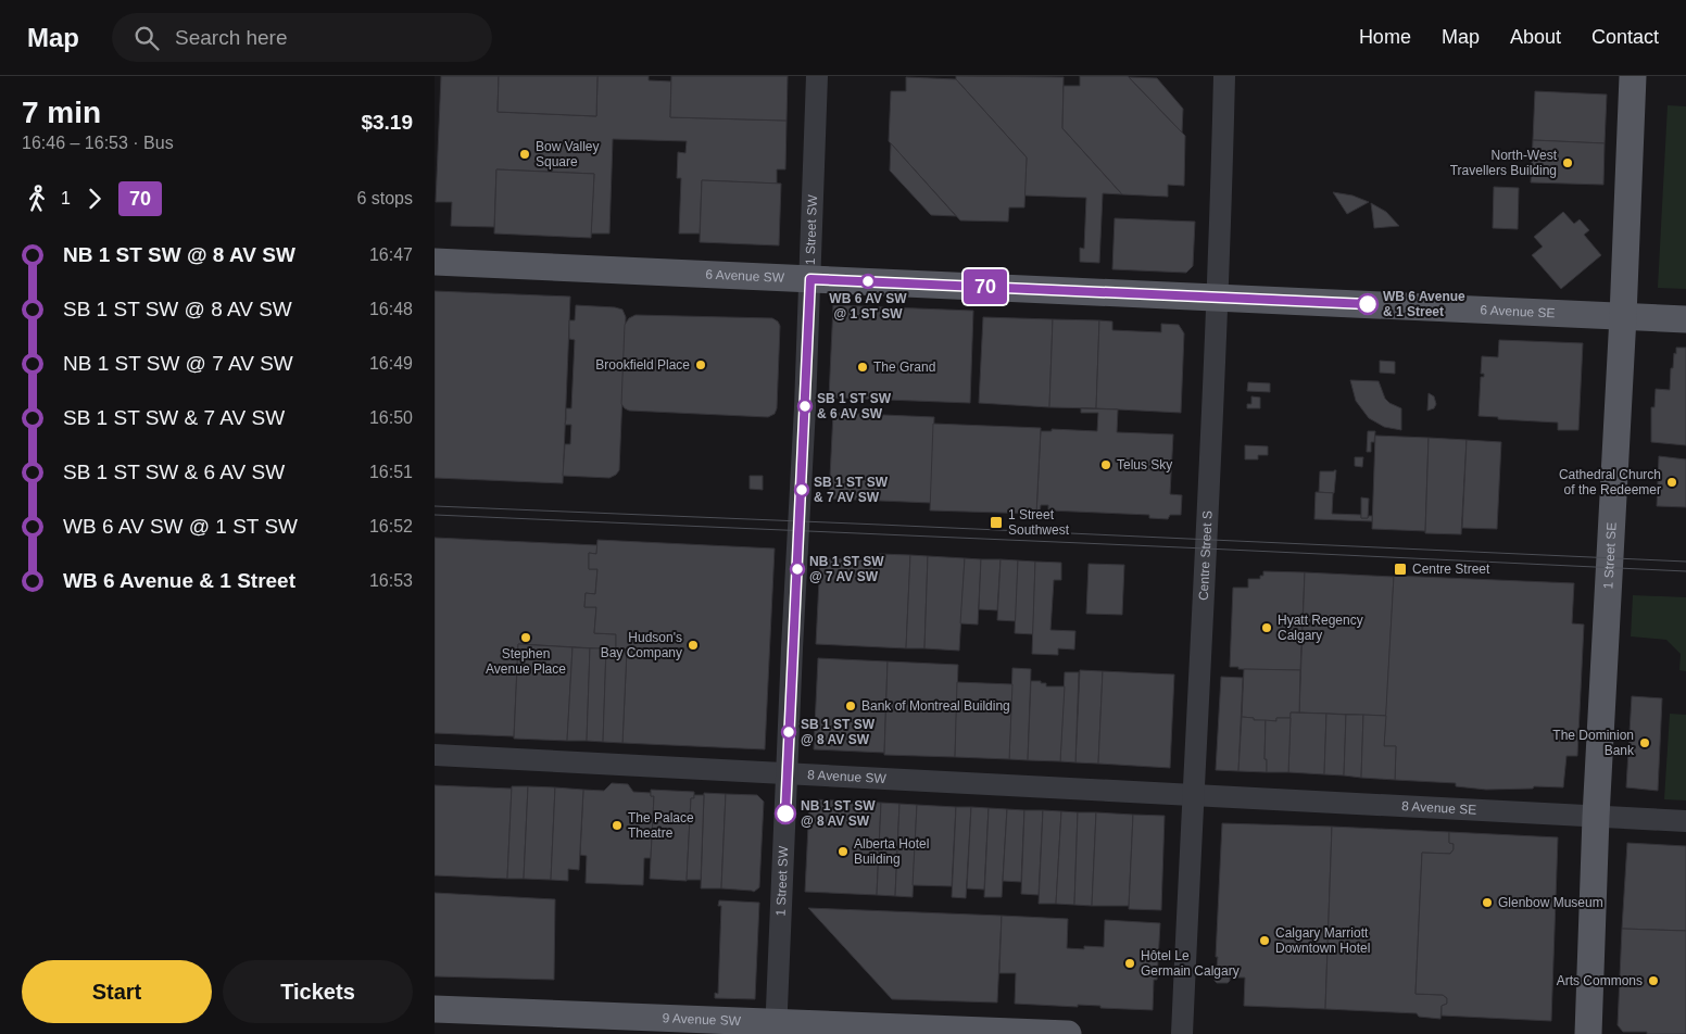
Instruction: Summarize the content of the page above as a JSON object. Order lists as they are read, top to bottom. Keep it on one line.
{"streets":{"main road":["6 Avenue SW","6 Avenue SE","1 Street SE","9 Avenue SW"],"street":["1 Street SW","Centre Street S","8 Avenue SW","8 Avenue SE"]},"crossings":[["1 Street SW","6 Avenue SW"],["1 Street SW","8 Avenue SW"],["1 Street SW","9 Avenue SW"],["6 Avenue SW","6 Avenue SE"],["6 Avenue SW","Centre Street S"],["6 Avenue SE","Centre Street S"],["6 Avenue SE","1 Street SE"],["Centre Street S","8 Avenue SW"],["Centre Street S","8 Avenue SE"],["1 Street SE","8 Avenue SE"],["8 Avenue SW","8 Avenue SE"]],"places":{"other":["Bow Valley Square","North-West Travellers Building","WB 6 AV SW @ 1 ST SW","WB 6 Avenue & 1 Street","Brookfield Place","The Grand","SB 1 ST SW & 6 AV SW","Telus Sky","Cathedral Church of the Redeemer","SB 1 ST SW & 7 AV SW","NB 1 ST SW @ 7 AV SW","Hyatt Regency Calgary","Stephen Avenue Place","Hudson's Bay Company","Bank of Montreal Building","SB 1 ST SW @ 8 AV SW","The Dominion Bank","NB 1 ST SW @ 8 AV SW","The Palace Theatre","Alberta Hotel Building","Glenbow Museum","Calgary Marriott Downtown Hotel","Hôtel Le Germain Calgary","Arts Commons"],"transit":["1 Street Southwest","Centre Street"]},"lines":["bus line 70"],"page":{"header":"Map","search":"Search here","nav":["Home","Map","About","Contact"],"heading":["7 min","16:46 – 16:53 · Bus","$3.19"],"on_map":"70","legs":["1","70","6 stops"],"list":[{"name":"NB 1 ST SW @ 8 AV SW","value":"16:47"},{"name":"SB 1 ST SW @ 8 AV SW","value":"16:48"},{"name":"NB 1 ST SW @ 7 AV SW","value":"16:49"},{"name":"SB 1 ST SW & 7 AV SW","value":"16:50"},{"name":"SB 1 ST SW & 6 AV SW","value":"16:51"},{"name":"WB 6 AV SW @ 1 ST SW","value":"16:52"},{"name":"WB 6 Avenue & 1 Street","value":"16:53"}],"buttons":["Start","Tickets"]}}
